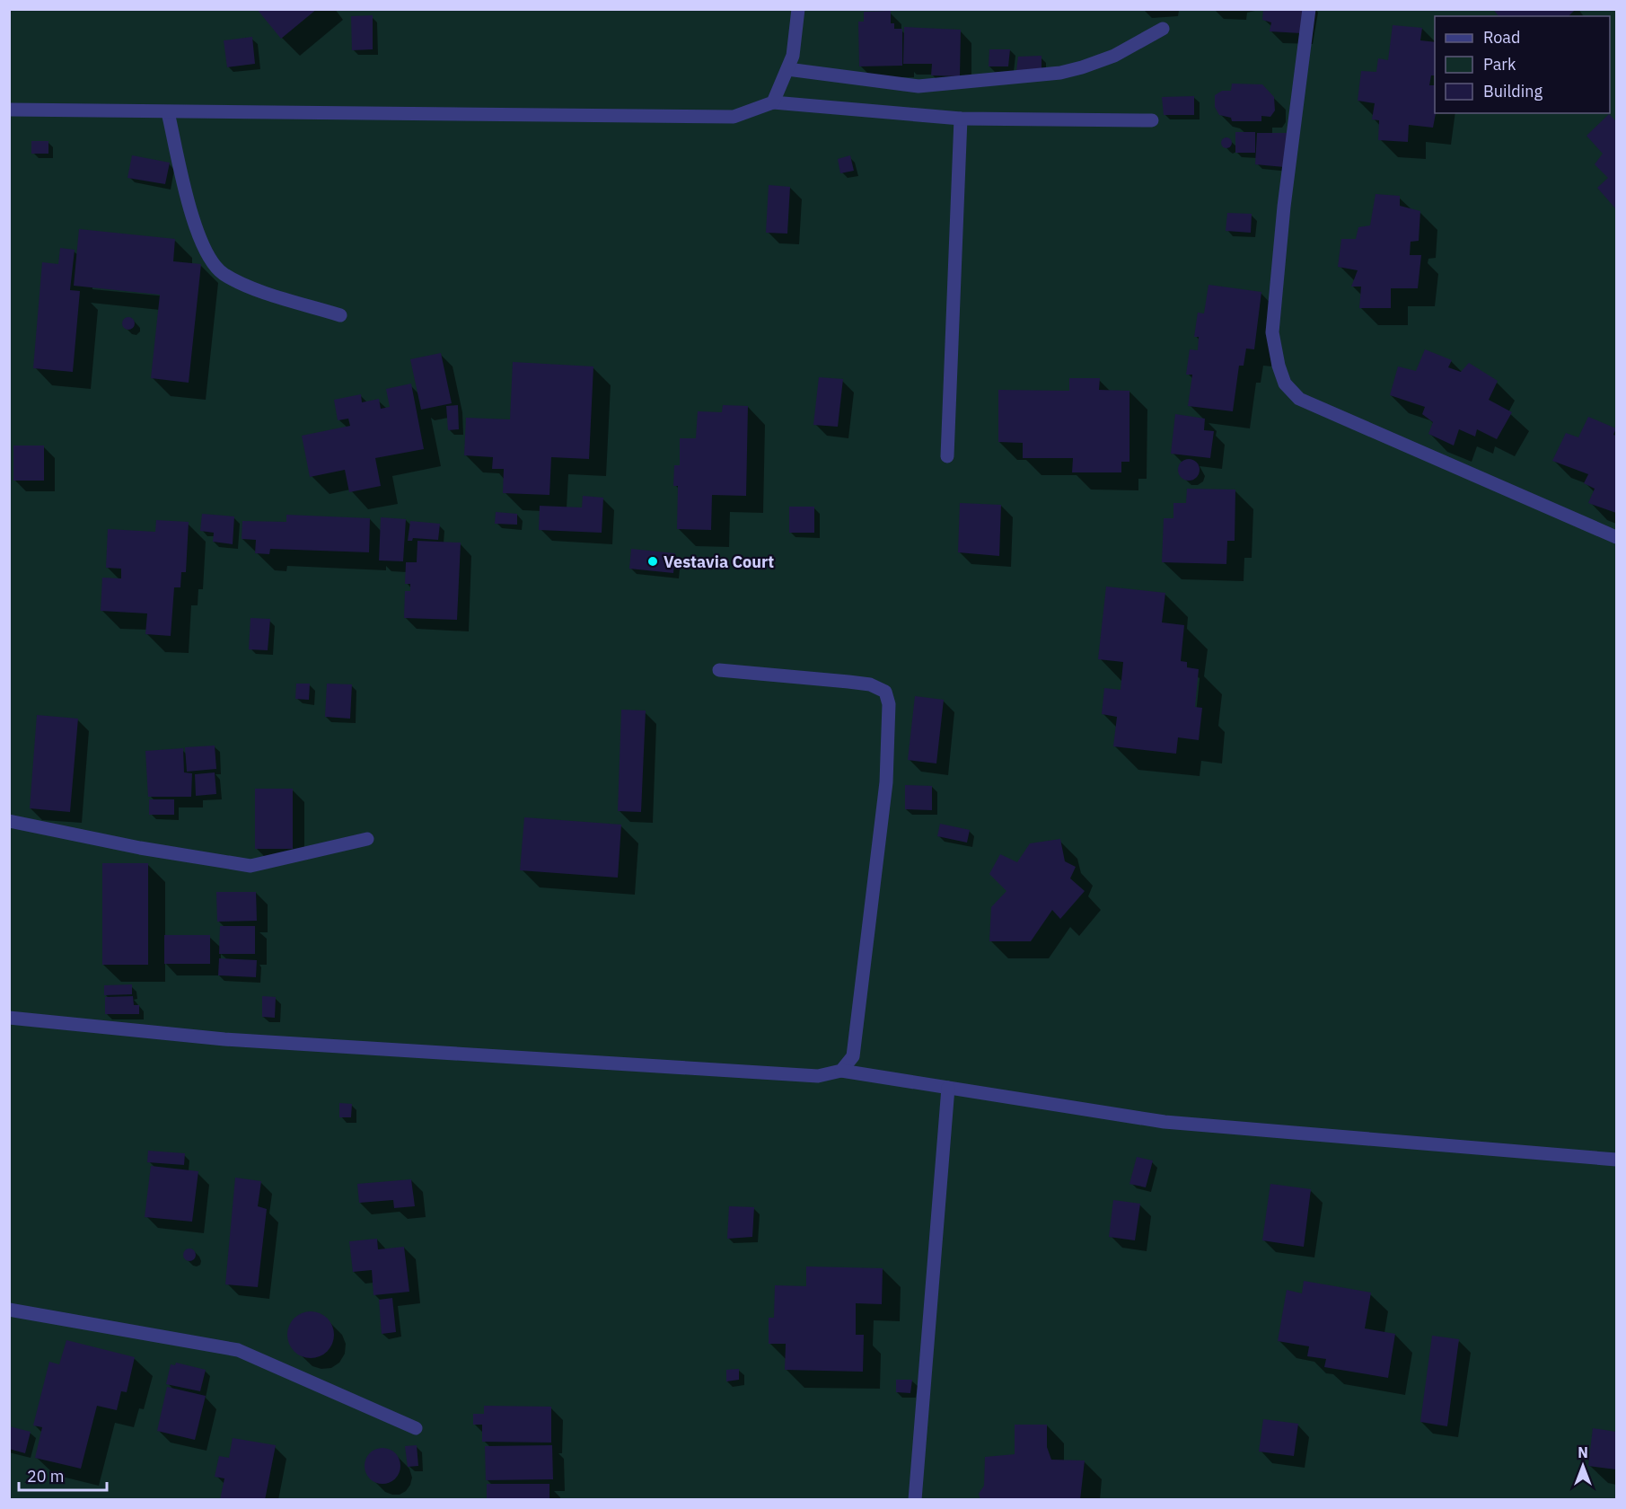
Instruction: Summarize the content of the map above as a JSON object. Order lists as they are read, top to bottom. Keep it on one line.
{"places":["Vestavia Court"],"legend":["Road","Park","Building"],"scale_bar":"20 m","north":"top"}
